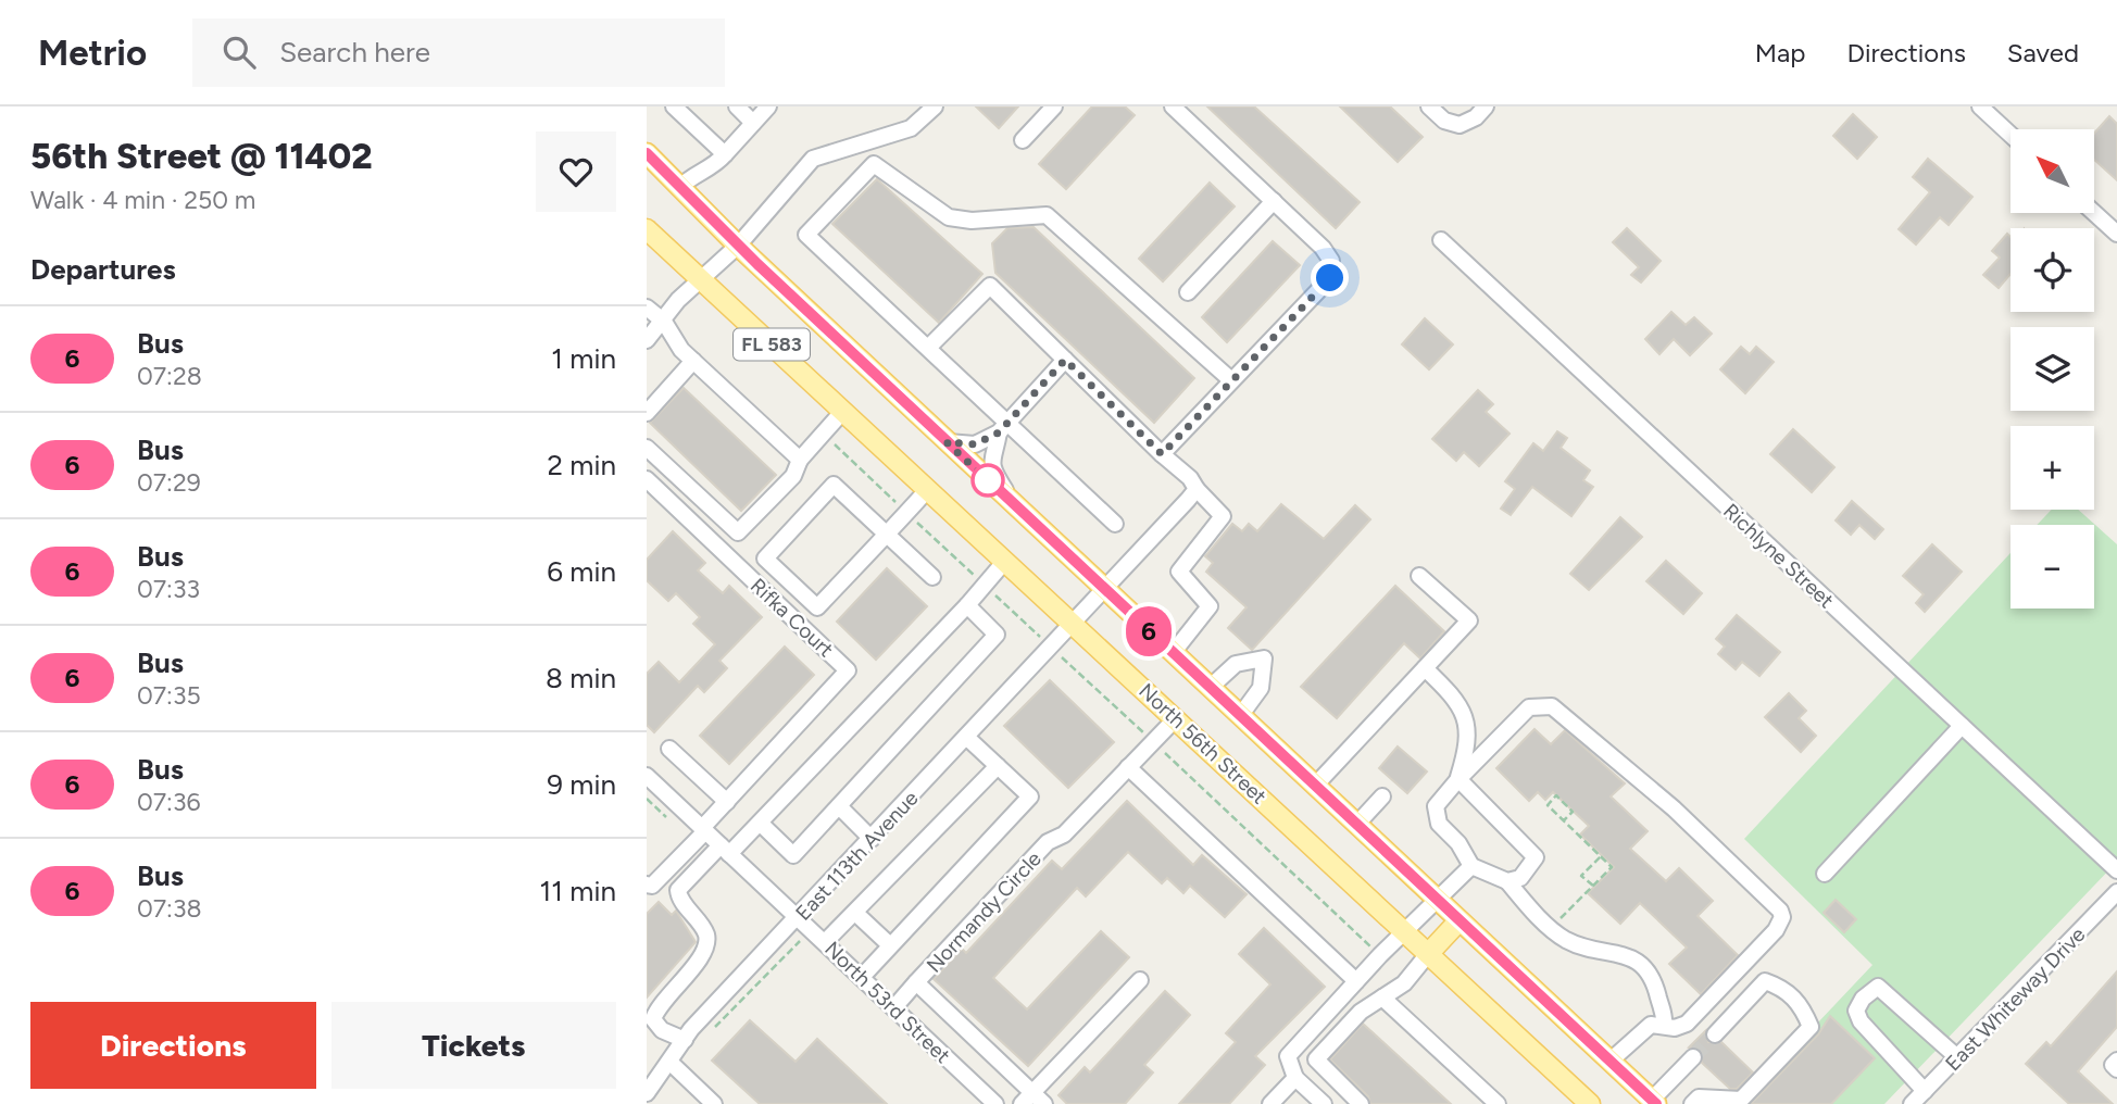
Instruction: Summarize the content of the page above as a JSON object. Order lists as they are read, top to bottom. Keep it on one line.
{"streets":{"main road":["FL 583","North 56th Street"],"street":["Richlyne Street","Rifka Court","East 113th Avenue","Normandy Circle","East Whiteway Drive","North 53rd Street"]},"crossings":[["FL 583","East 113th Avenue"],["Rifka Court","North 53rd Street"],["North 56th Street","East 113th Avenue"],["North 56th Street","Normandy Circle"],["East 113th Avenue","North 53rd Street"]],"lines":["bus line 6"],"north":"top left","page":{"header":"Metrio","search":"Search here","nav":["Map","Directions","Saved"],"heading":[["56th Street @ 11402","Walk · 4 min · 250 m"],"Departures"],"on_map":"6","map_buttons":["+","−"],"list":[{"mark":"6","name":"Bus","note":"07:28","value":"1 min"},{"mark":"6","name":"Bus","note":"07:29","value":"2 min"},{"mark":"6","name":"Bus","note":"07:33","value":"6 min"},{"mark":"6","name":"Bus","note":"07:35","value":"8 min"},{"mark":"6","name":"Bus","note":"07:36","value":"9 min"},{"mark":"6","name":"Bus","note":"07:38","value":"11 min"}],"buttons":["Directions","Tickets"]}}
